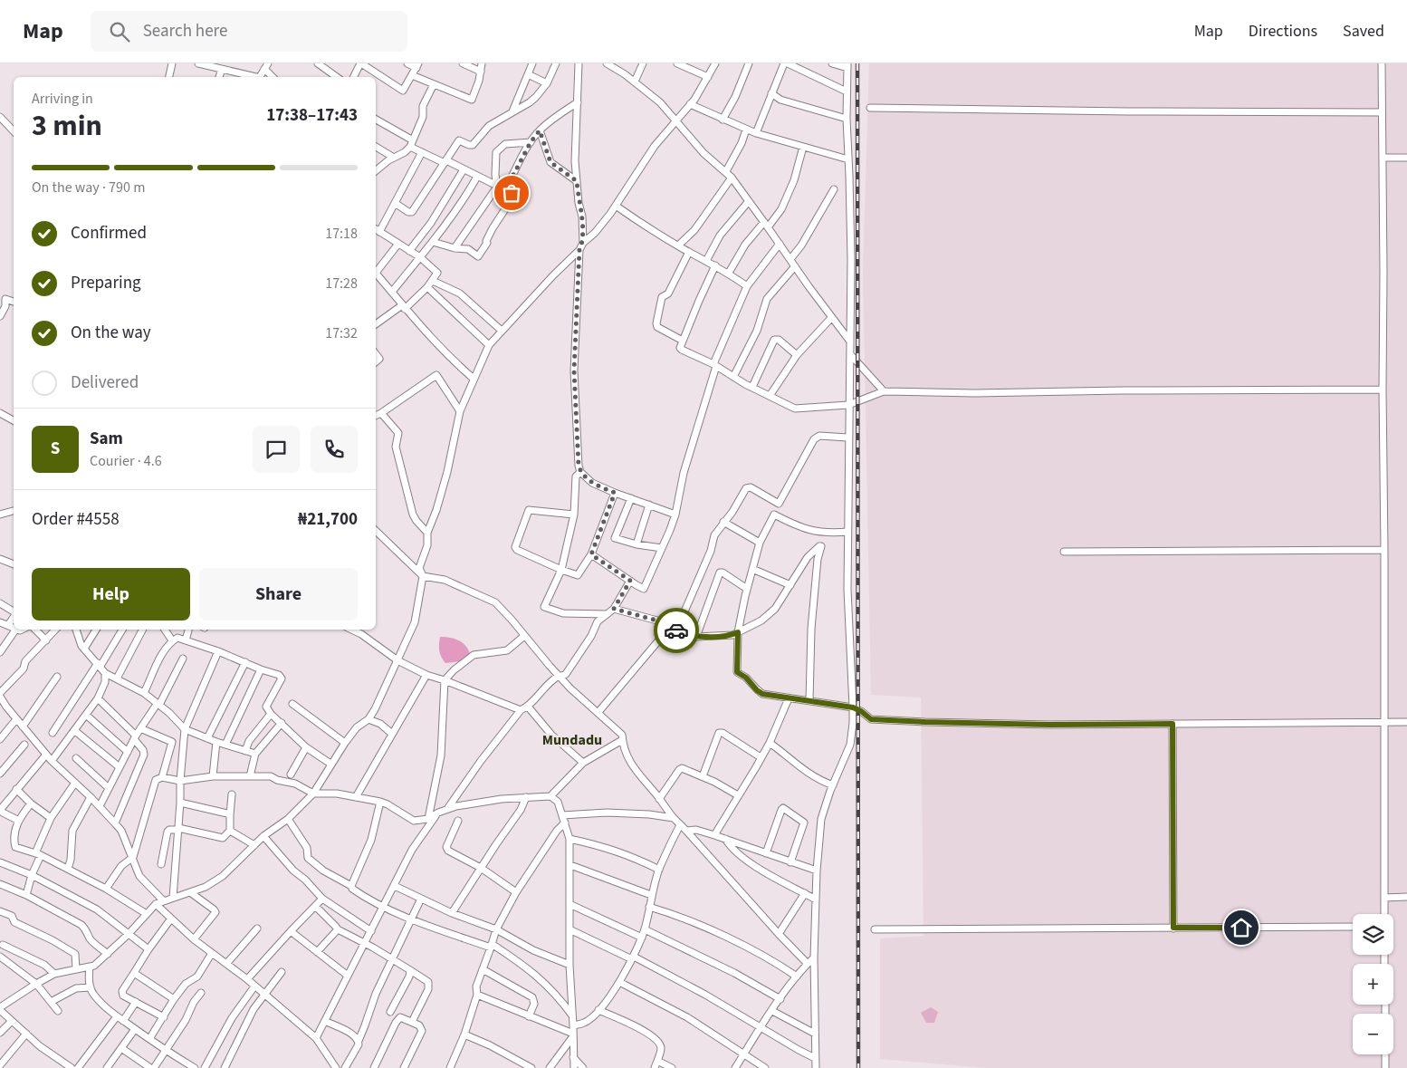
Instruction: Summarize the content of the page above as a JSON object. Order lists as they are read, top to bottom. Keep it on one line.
{"districts":["Mundadu"],"page":{"header":"Map","search":"Search here","nav":["Map","Directions","Saved"],"heading":["3 min","Arriving in","17:38–17:43"],"panel":["Sam","Courier · 4.6","Order #4558","₦21,700"],"bar":"On the way · 790 m","list":[["Confirmed","17:18"],["Preparing","17:28"],["On the way","17:32"],"Delivered"],"round":"S","buttons":["Help","Share"],"map_buttons":["+","−"]}}
